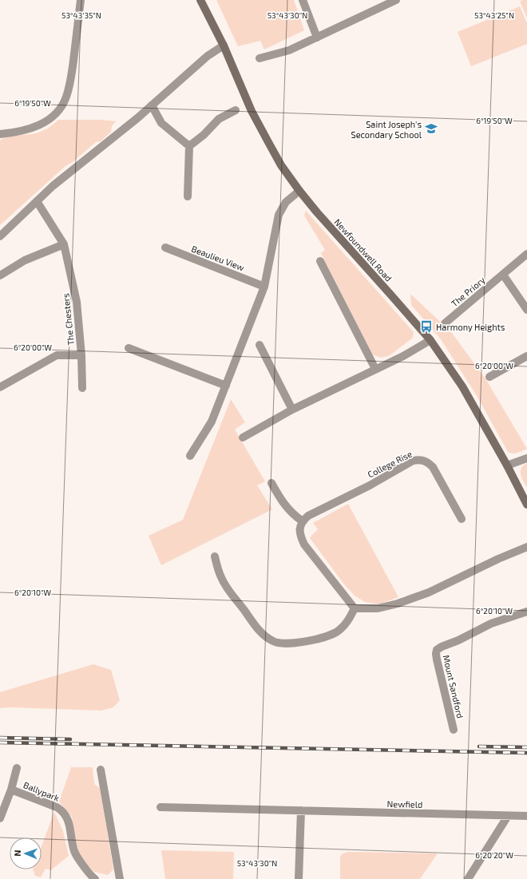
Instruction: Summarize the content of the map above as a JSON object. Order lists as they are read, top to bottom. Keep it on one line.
{"streets":{"main road":["Newfoundwell Road"],"street":["Beaulieu View","The Priory","The Chesters","College Rise","Mount Sandford","Ballypark","Newfield"]},"places":{"school or university":["Saint Joseph's Secondary School"],"bus stop":["Harmony Heights"]},"north":"left","coordinates":["53°43'35\"N","53°43'30\"N","53°43'25\"N","6°19'50\"W","6°20'00\"W","6°20'10\"W","6°20'20\"W"]}
